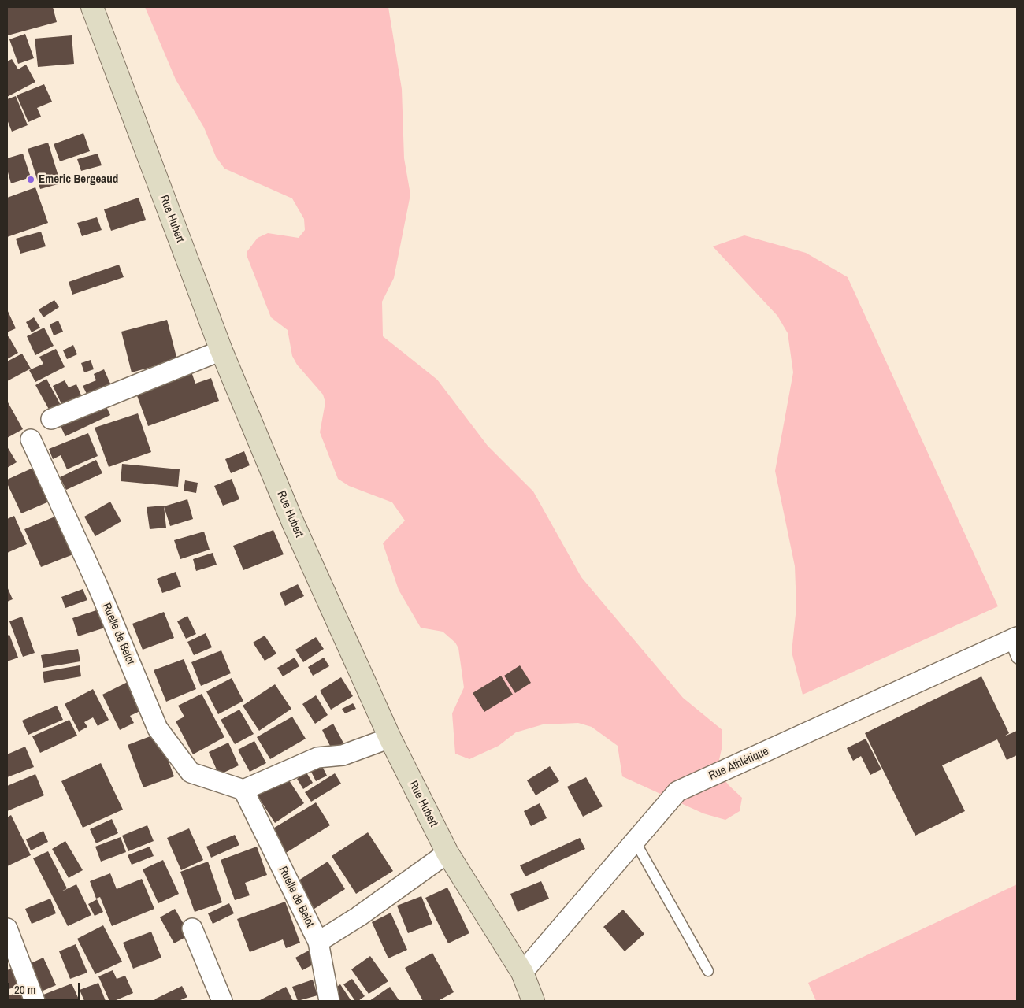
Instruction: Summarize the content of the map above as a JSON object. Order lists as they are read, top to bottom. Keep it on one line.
{"streets":{"street":["Rue Hubert","Ruelle de Belot","Rue Athlétique"]},"crossings":[["Rue Hubert","Ruelle de Belot"],["Rue Hubert","Rue Athlétique"]],"places":["Emeric Bergeaud"],"scale_bar":"20 m"}
